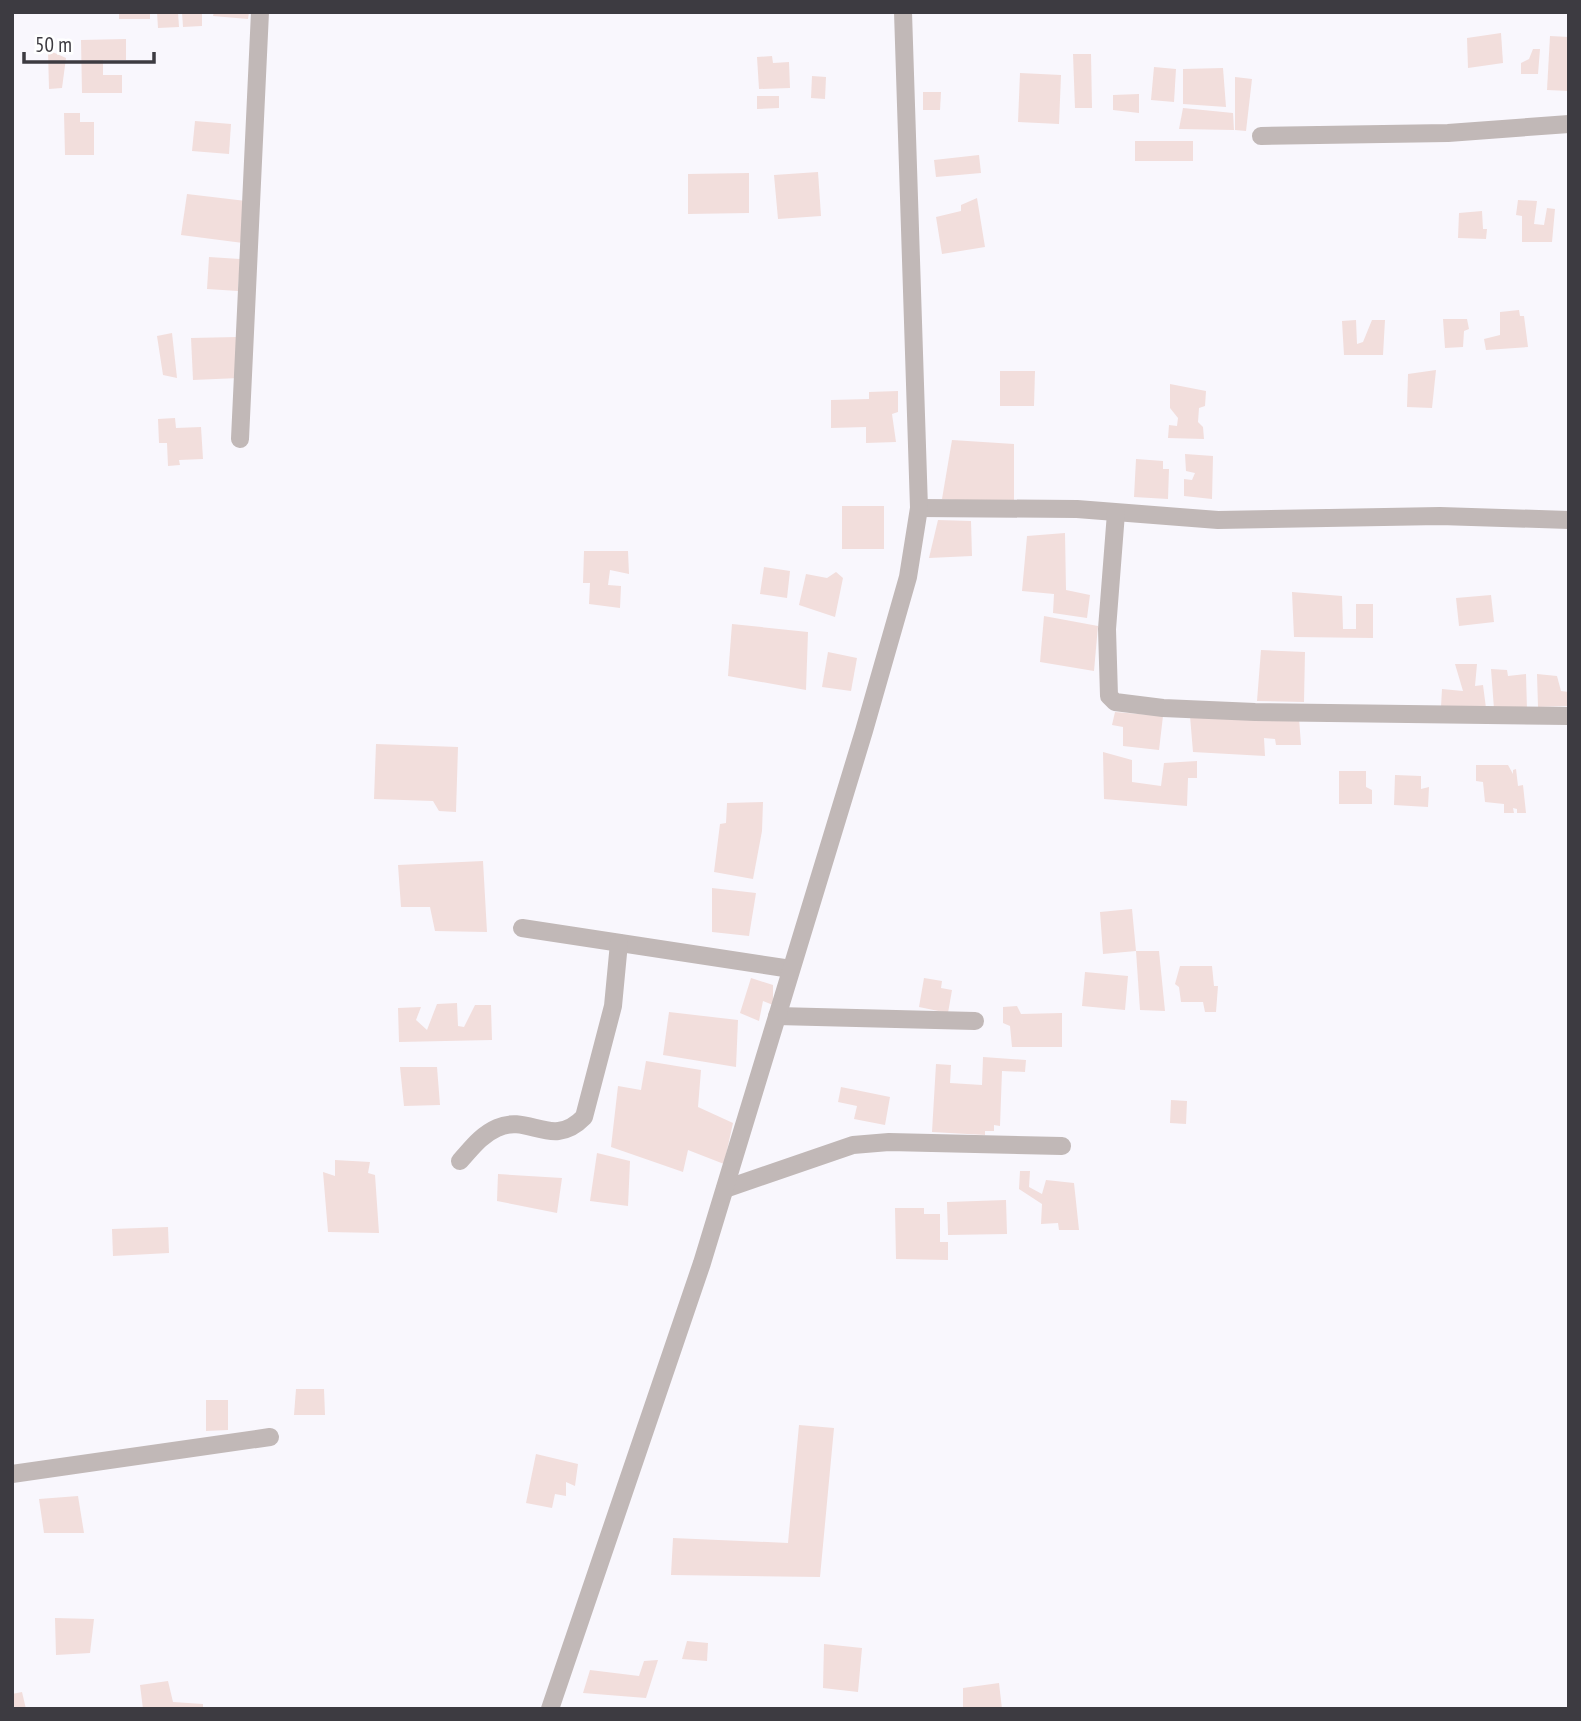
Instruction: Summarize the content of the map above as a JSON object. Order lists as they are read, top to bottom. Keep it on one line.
{"scale_bar":"50 m"}
